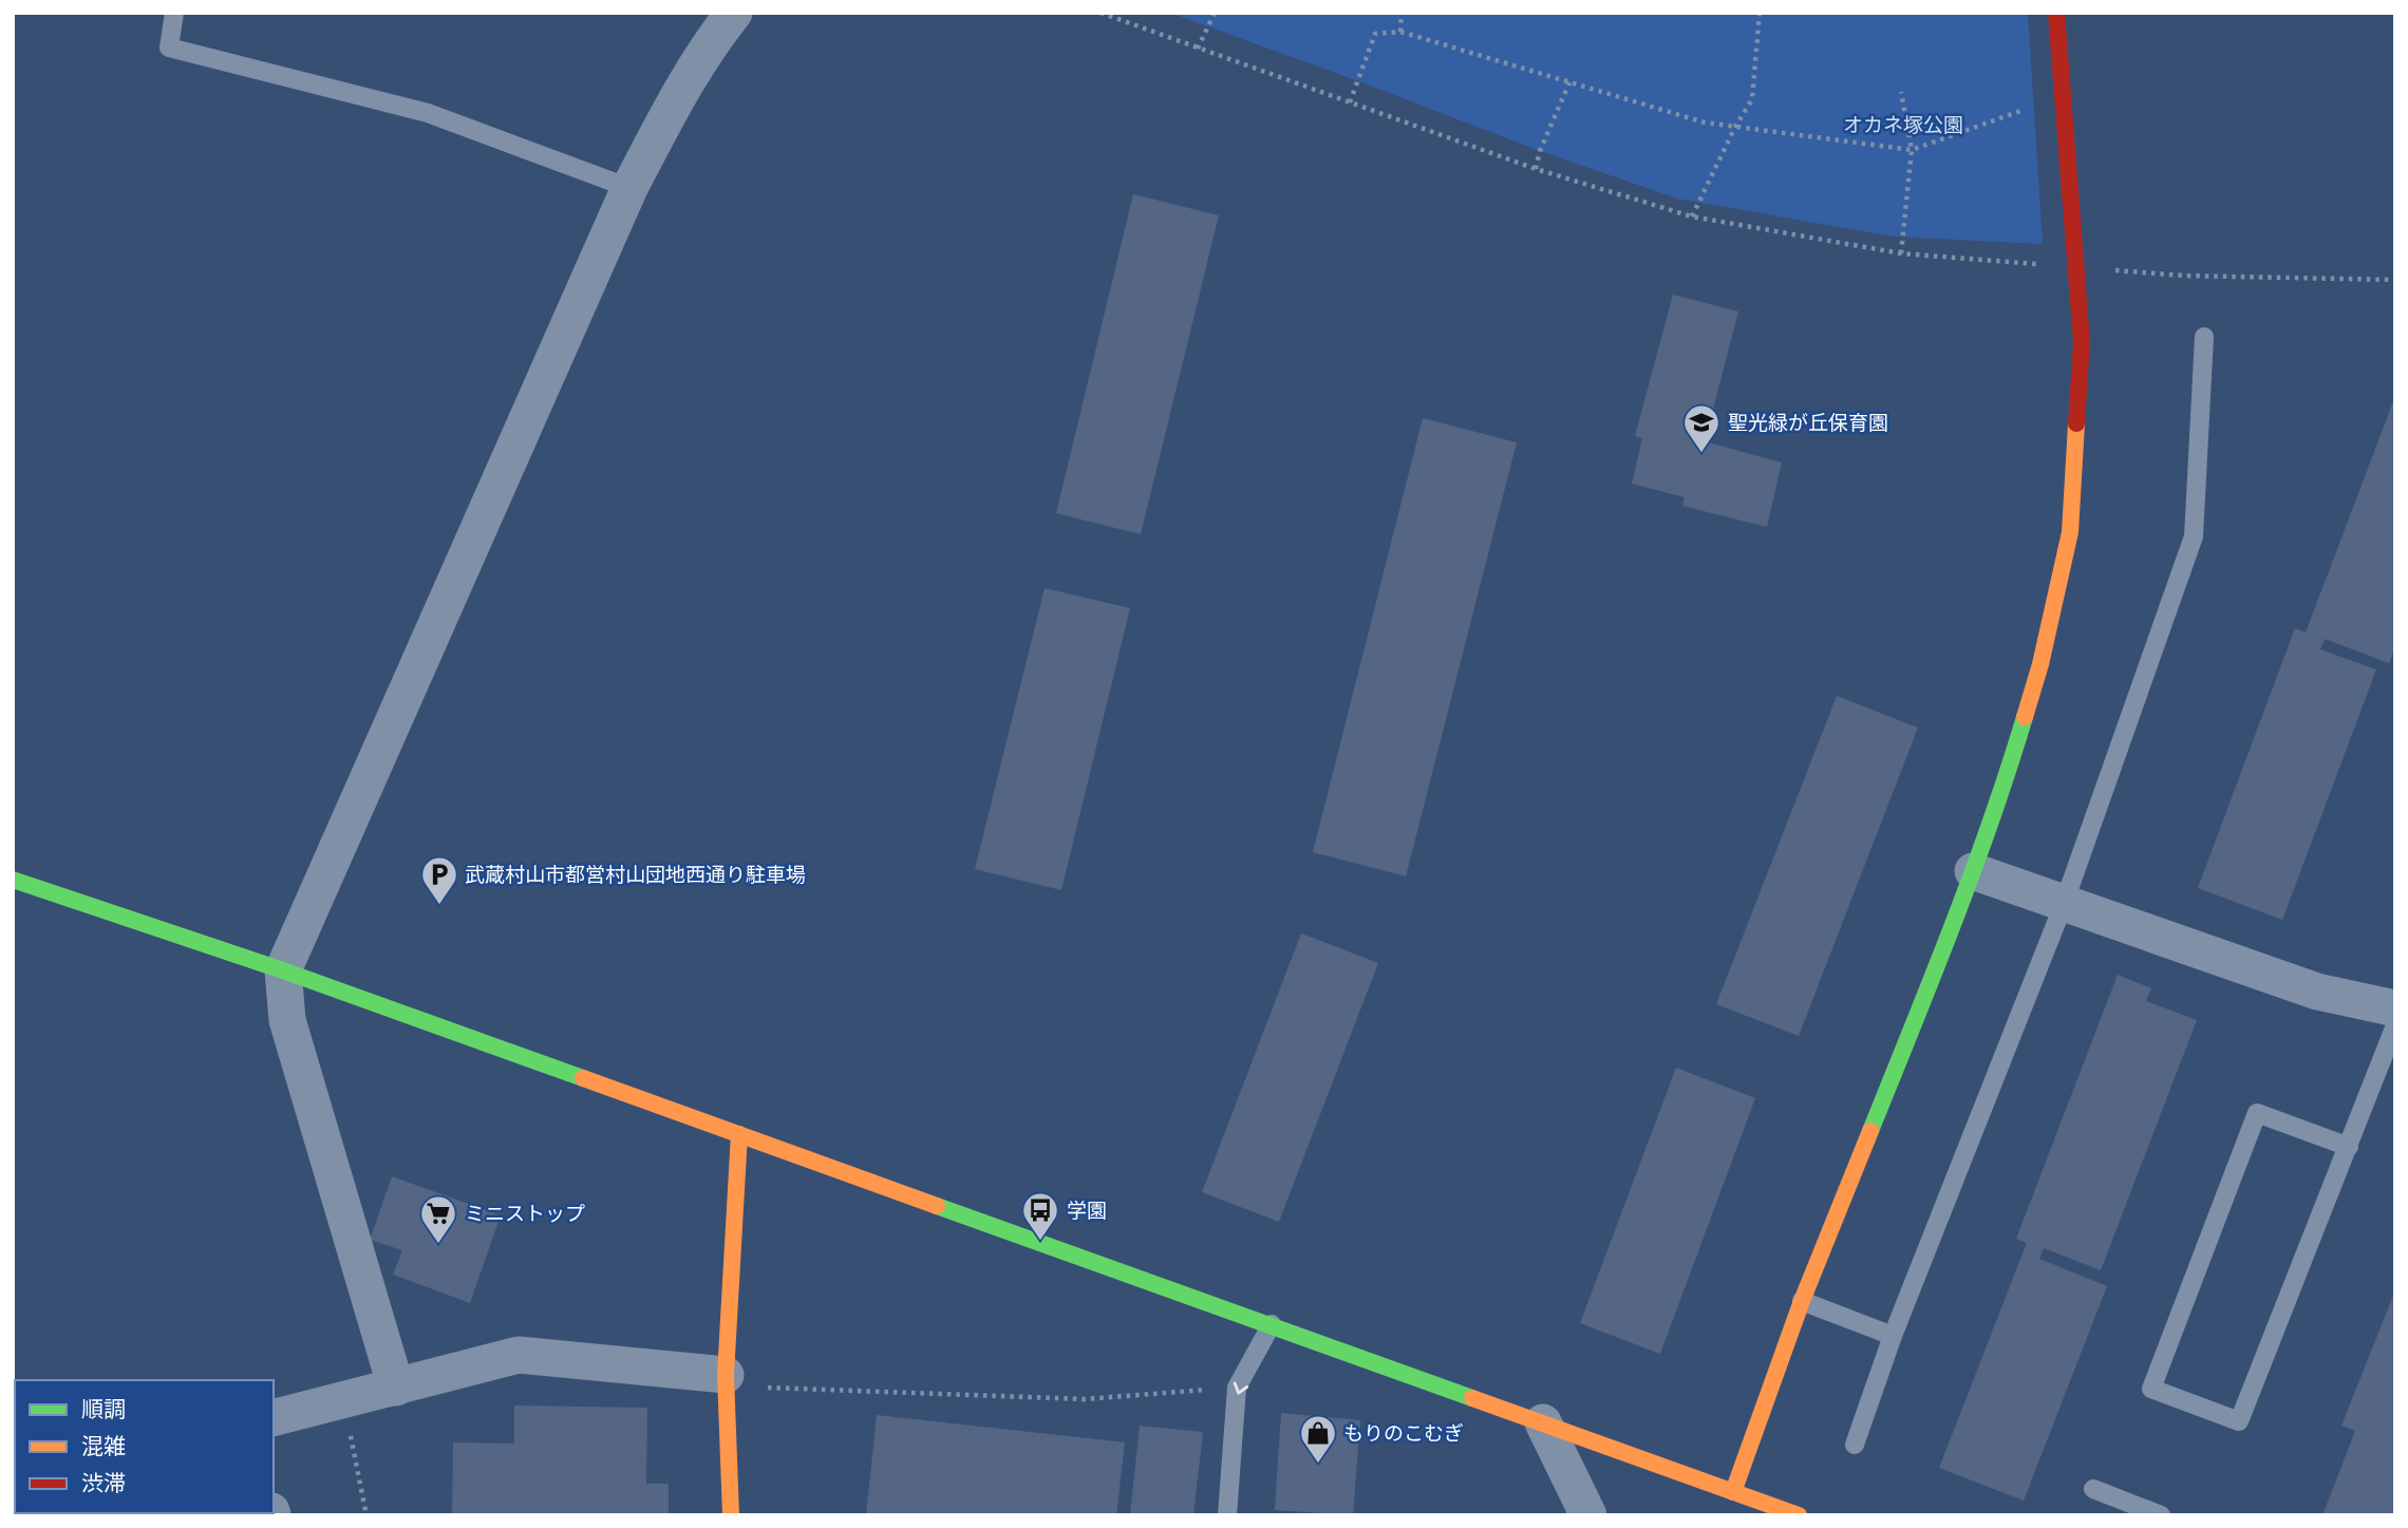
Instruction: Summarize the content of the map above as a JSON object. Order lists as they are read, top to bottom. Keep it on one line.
{"parks":["オカネ塚公園"],"places":{"school or university":["聖光緑が丘保育園"],"parking":["武蔵村山市都営村山団地西通り駐車場"],"bus stop":["学園"],"supermarket":["ミニストップ"],"shop":["もりのこむぎ"]},"legend":["順調","混雑","渋滞"]}
